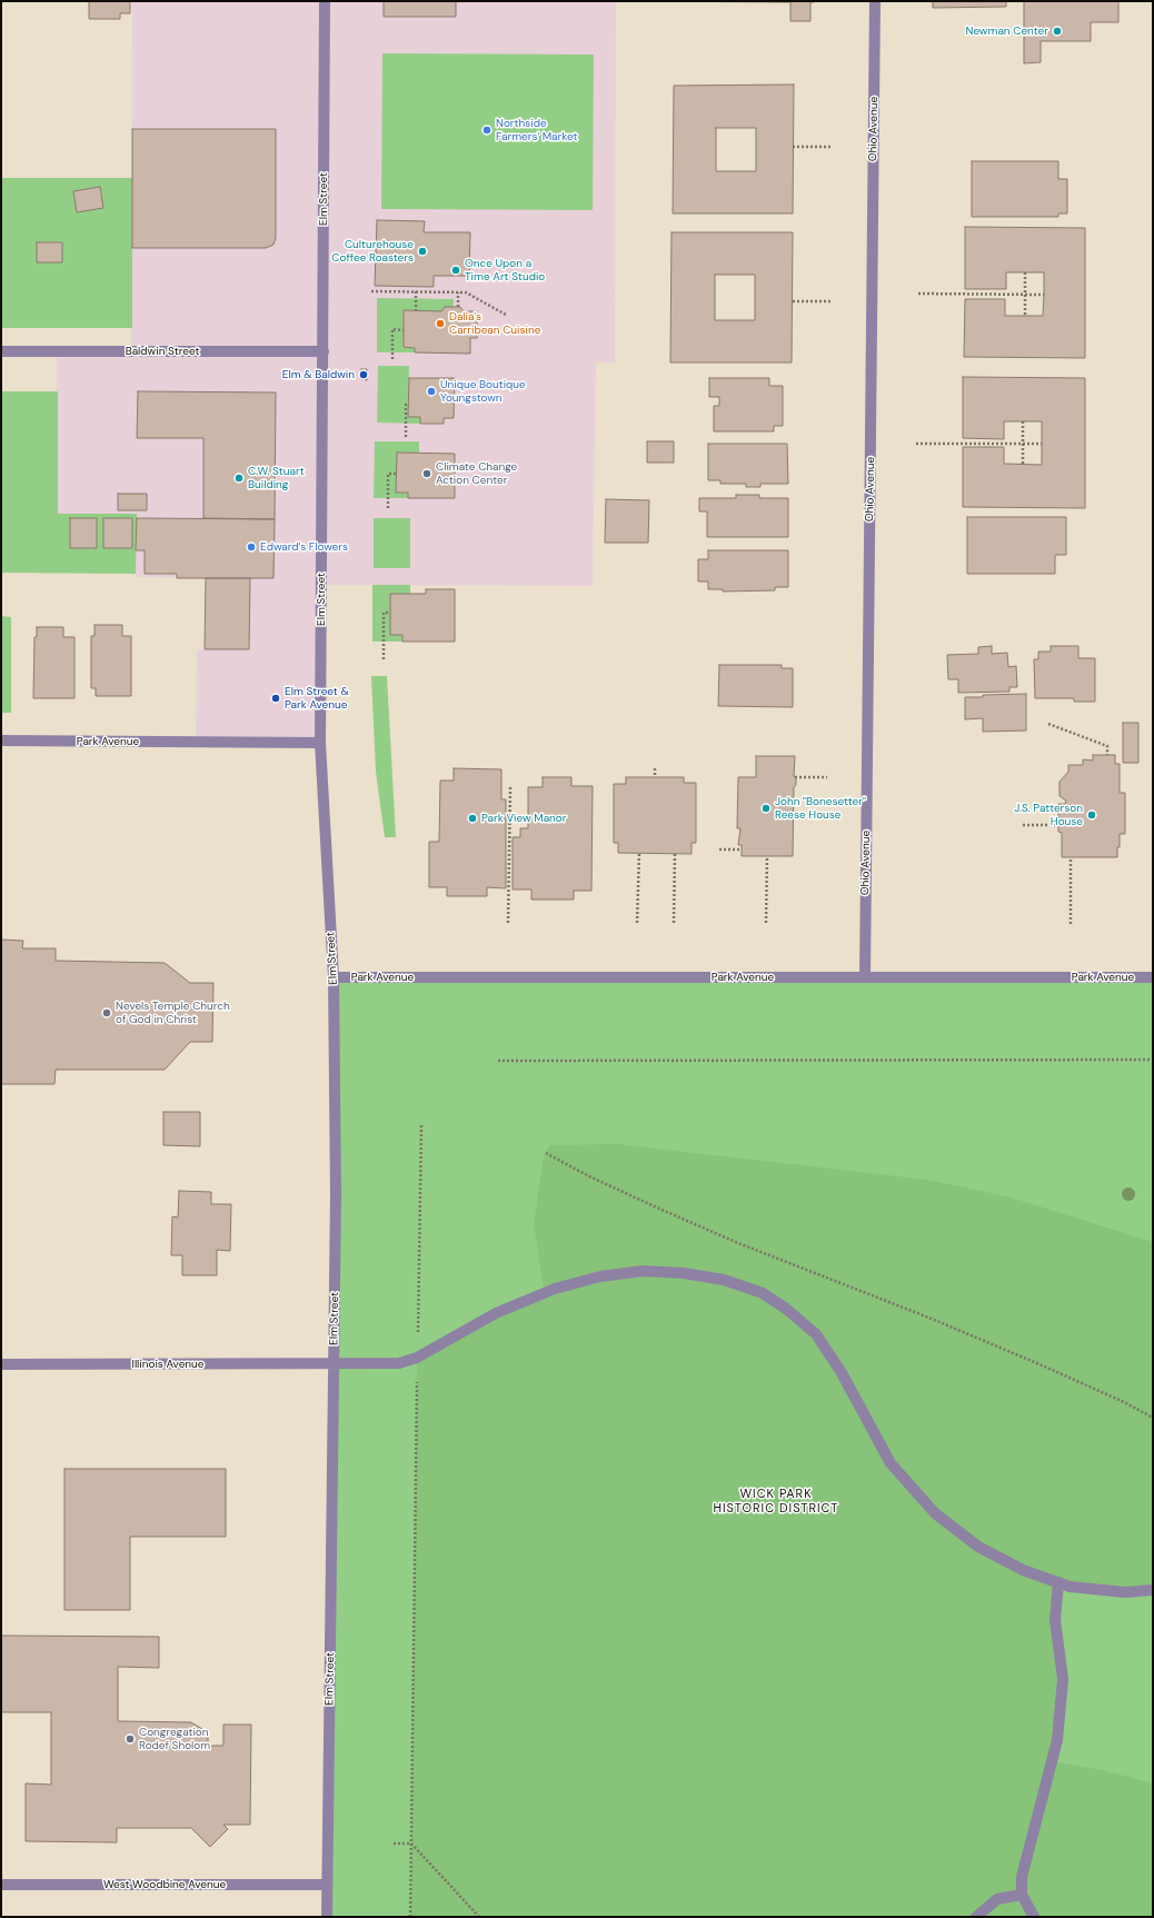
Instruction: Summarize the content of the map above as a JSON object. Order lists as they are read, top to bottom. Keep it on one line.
{"streets":{"street":["Ohio Avenue","Elm Street","Baldwin Street","Park Avenue","Illinois Avenue","West Woodbine Avenue"]},"crossings":[["Ohio Avenue","Park Avenue"],["Elm Street","Baldwin Street"],["Elm Street","Park Avenue"],["Elm Street","Illinois Avenue"],["Elm Street","West Woodbine Avenue"]],"districts":["WICK PARK HISTORIC DISTRICT"],"places":["Newman Center","Northside Farmers' Market","Culturehouse Coffee Roasters","Once Upon a Time Art Studio","Dalia's Carribean Cuisine","Elm & Baldwin","Unique Boutique Youngstown","Climate Change Action Center","C.W. Stuart Building","Edward's Flowers","Elm Street & Park Avenue","John \"Bonesetter\" Reese House","J.S. Patterson House","Park View Manor","Nevels Temple Church of God in Christ","Congregation Rodef Sholom"]}
